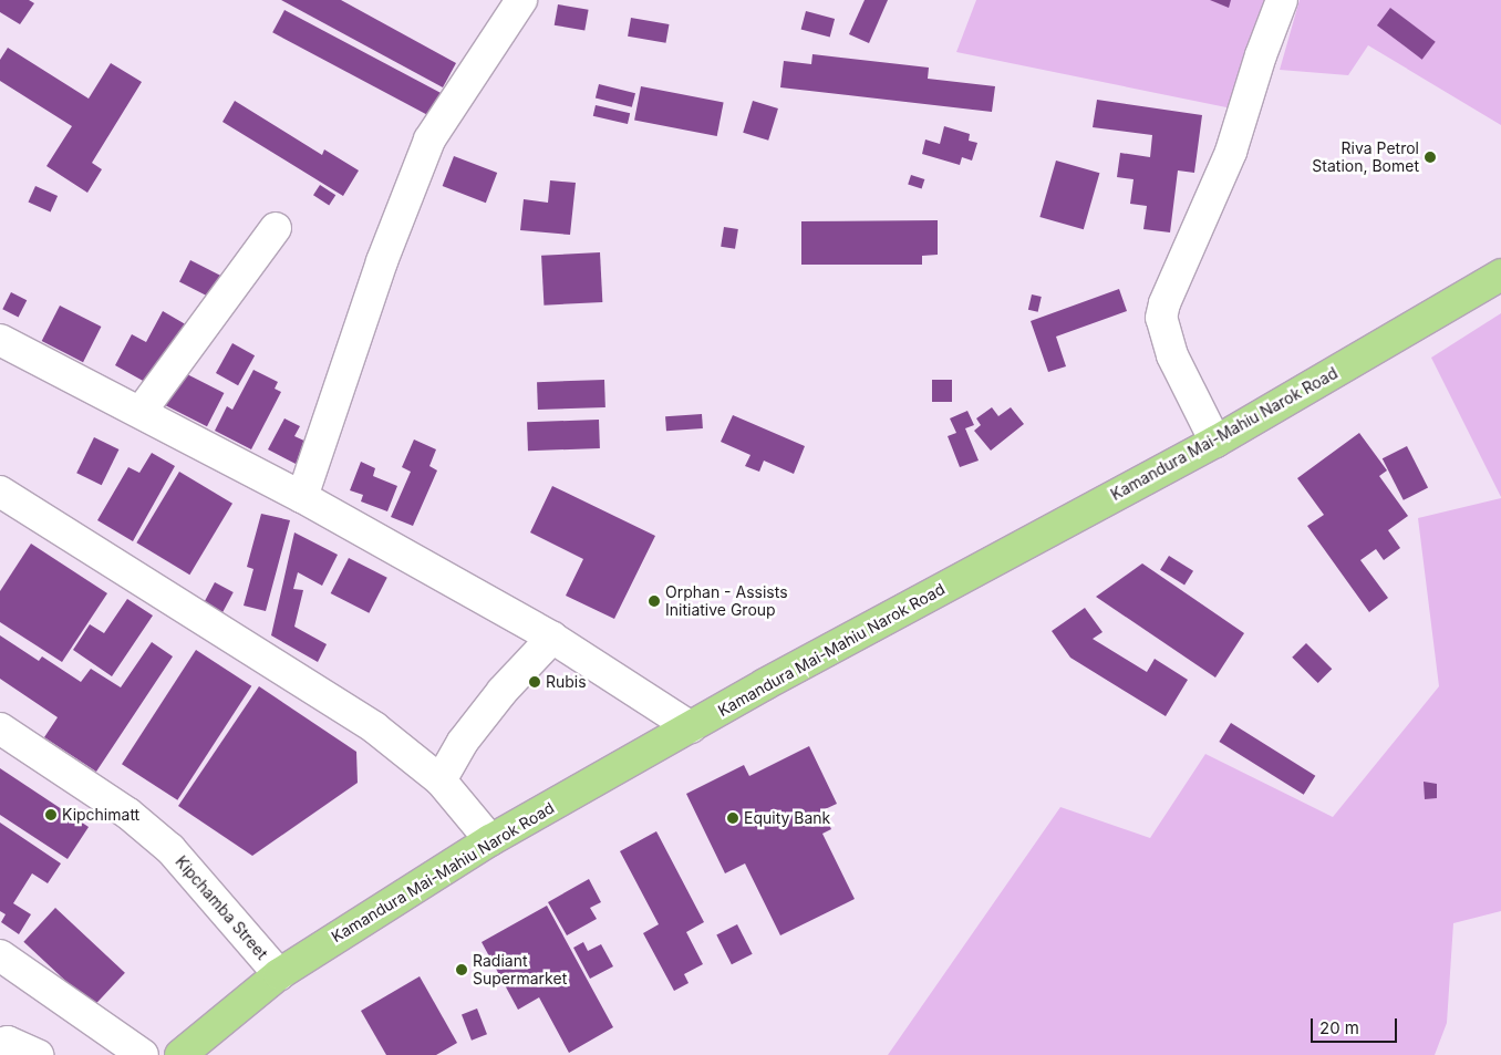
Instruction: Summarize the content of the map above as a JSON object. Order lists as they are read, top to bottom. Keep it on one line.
{"streets":{"highway":["Kamandura Mai-Mahiu Narok Road"],"street":["Kipchamba Street"]},"crossings":[["Kamandura Mai-Mahiu Narok Road","Kipchamba Street"]],"places":["Riva Petrol Station, Bomet","Orphan - Assists Initiative Group","Rubis","Kipchimatt","Equity Bank","Radiant Supermarket"],"scale_bar":"20 m"}
